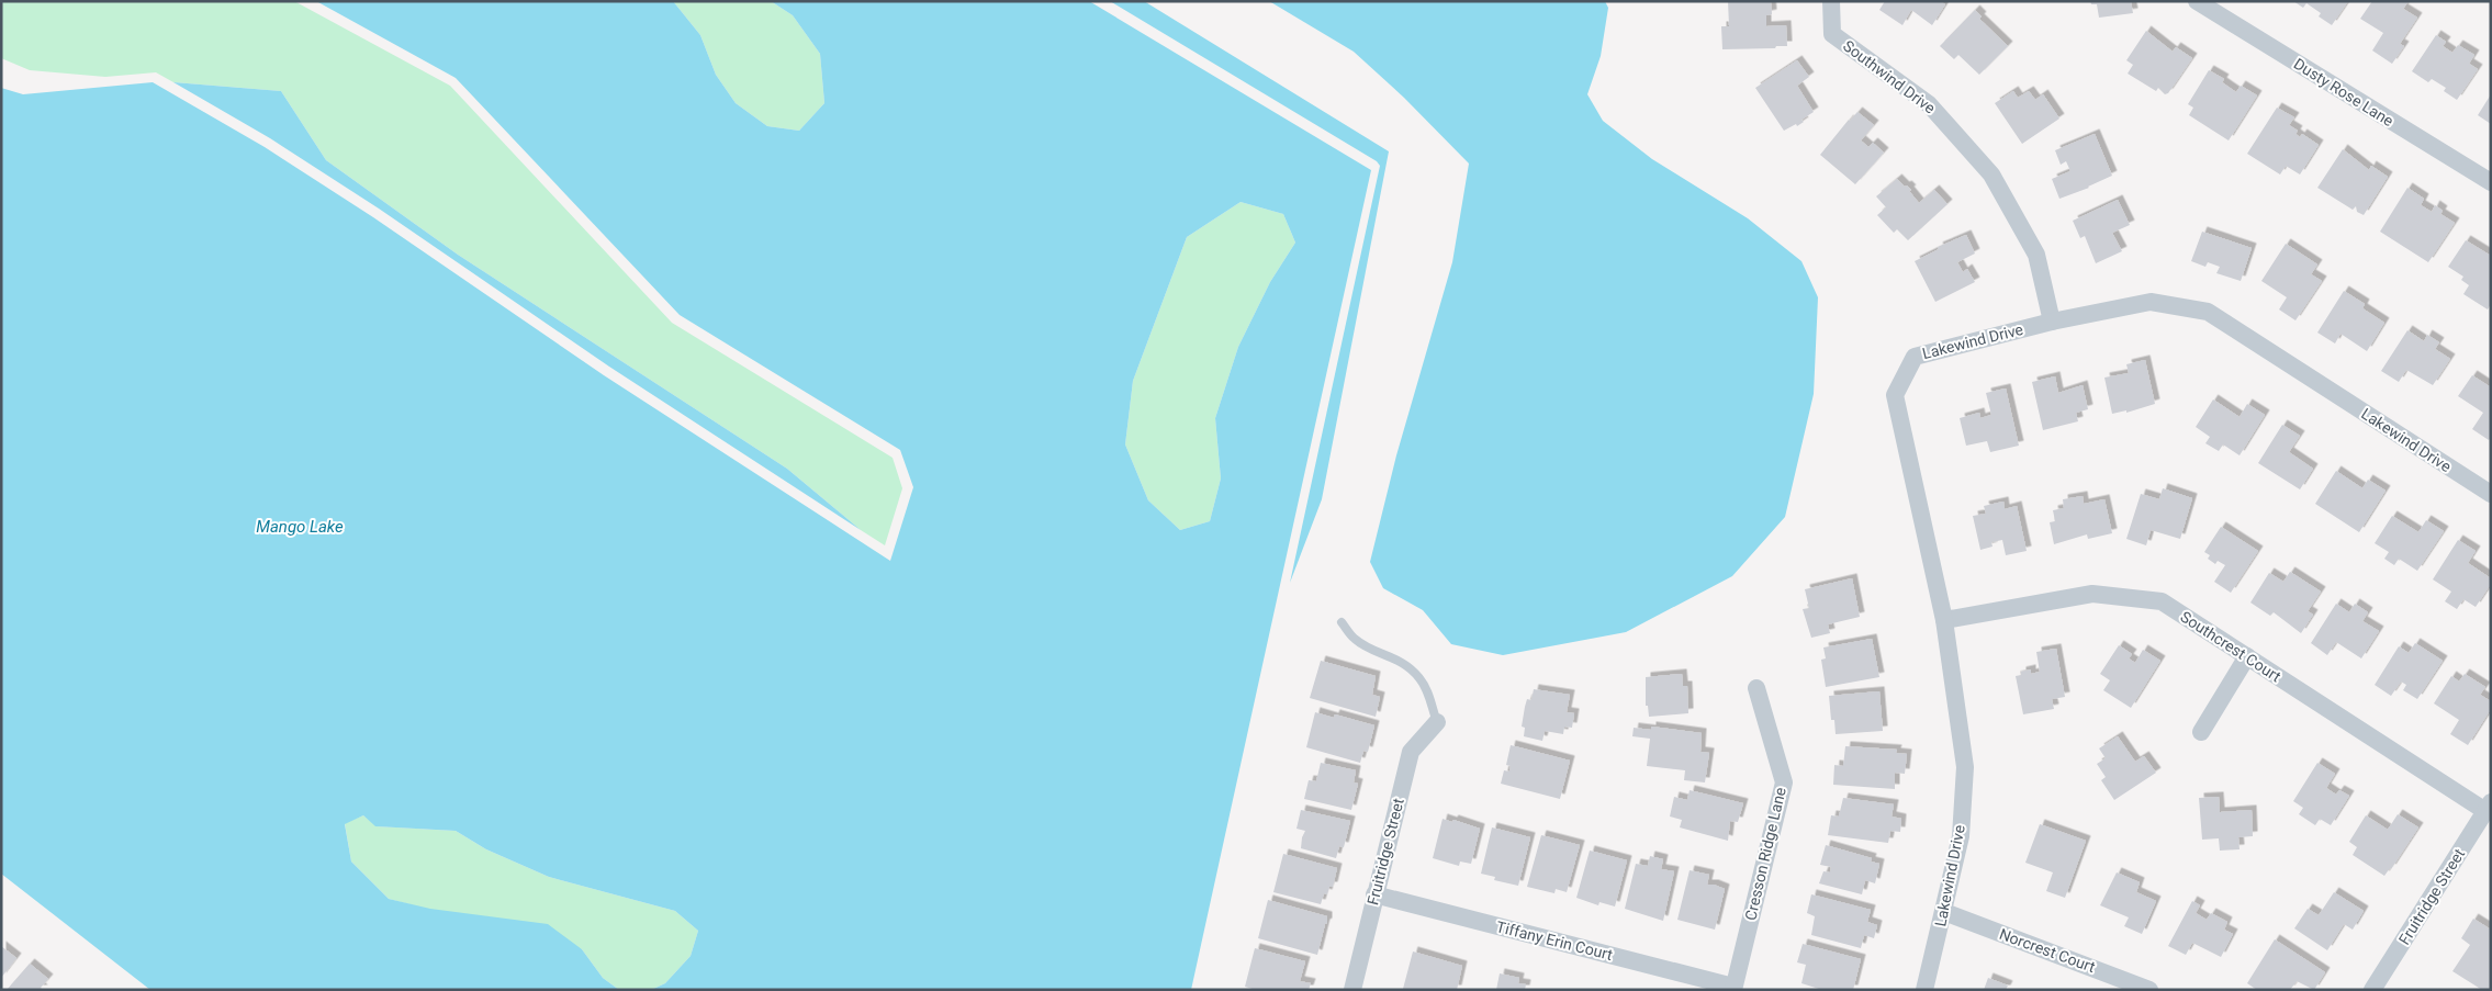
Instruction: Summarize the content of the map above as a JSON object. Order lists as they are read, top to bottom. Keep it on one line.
{"streets":{"street":["Southwind Drive","Dusty Rose Lane","Lakewind Drive","Southcrest Court","Fruitridge Street","Cresson Ridge Lane","Tiffany Erin Court","Norcrest Court"]},"crossings":[["Southwind Drive","Lakewind Drive"],["Lakewind Drive","Southcrest Court"],["Lakewind Drive","Norcrest Court"],["Southcrest Court","Fruitridge Street"],["Fruitridge Street","Tiffany Erin Court"],["Cresson Ridge Lane","Tiffany Erin Court"]],"water":["Mango Lake"]}
